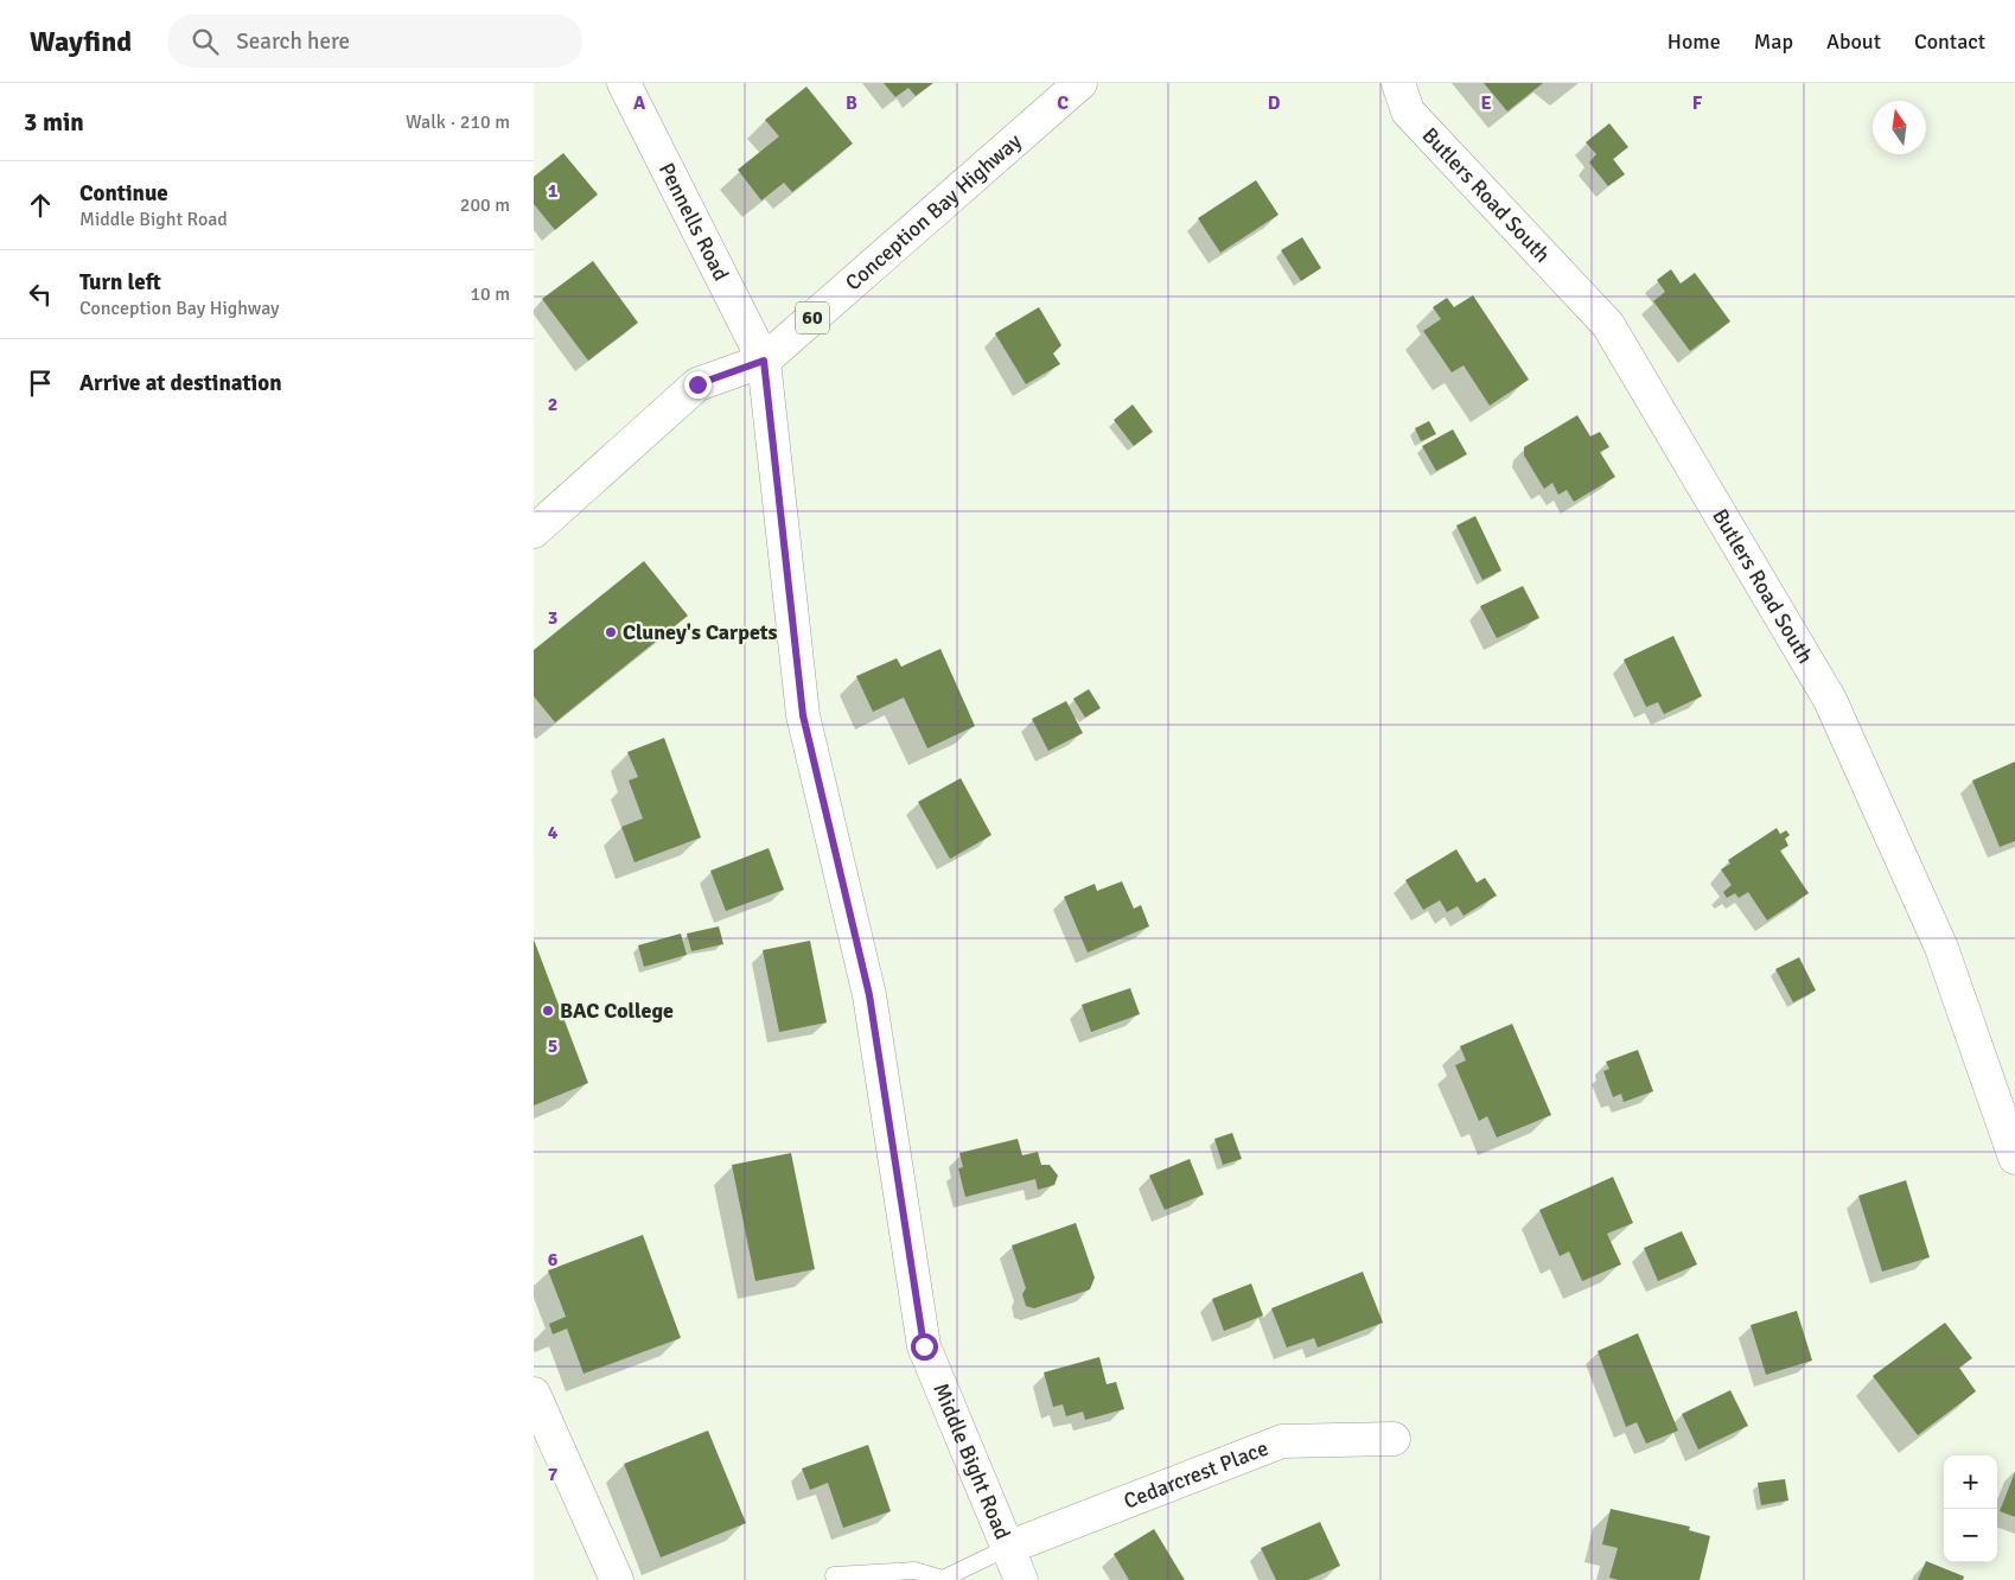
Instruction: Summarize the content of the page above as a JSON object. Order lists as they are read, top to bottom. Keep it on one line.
{"streets":{"street":["Butlers Road South","Conception Bay Highway","Pennells Road","60","Middle Bight Road","Cedarcrest Place"]},"crossings":[["Conception Bay Highway","Pennells Road"],["Conception Bay Highway","Middle Bight Road"],["Pennells Road","Middle Bight Road"],["Middle Bight Road","Cedarcrest Place"]],"places":["Cluney's Carpets","BAC College"],"north":"top","page":{"header":"Wayfind","search":"Search here","nav":["Home","Map","About","Contact"],"heading":["3 min","Walk · 210 m"],"list":[["Continue","Middle Bight Road","200 m"],["Turn left","Conception Bay Highway","10 m"],"Arrive at destination"],"map_buttons":["+","−"]},"grid":{"columns":["A","B","C","D","E","F"],"rows":["1","2","3","4","5","6","7"]}}
